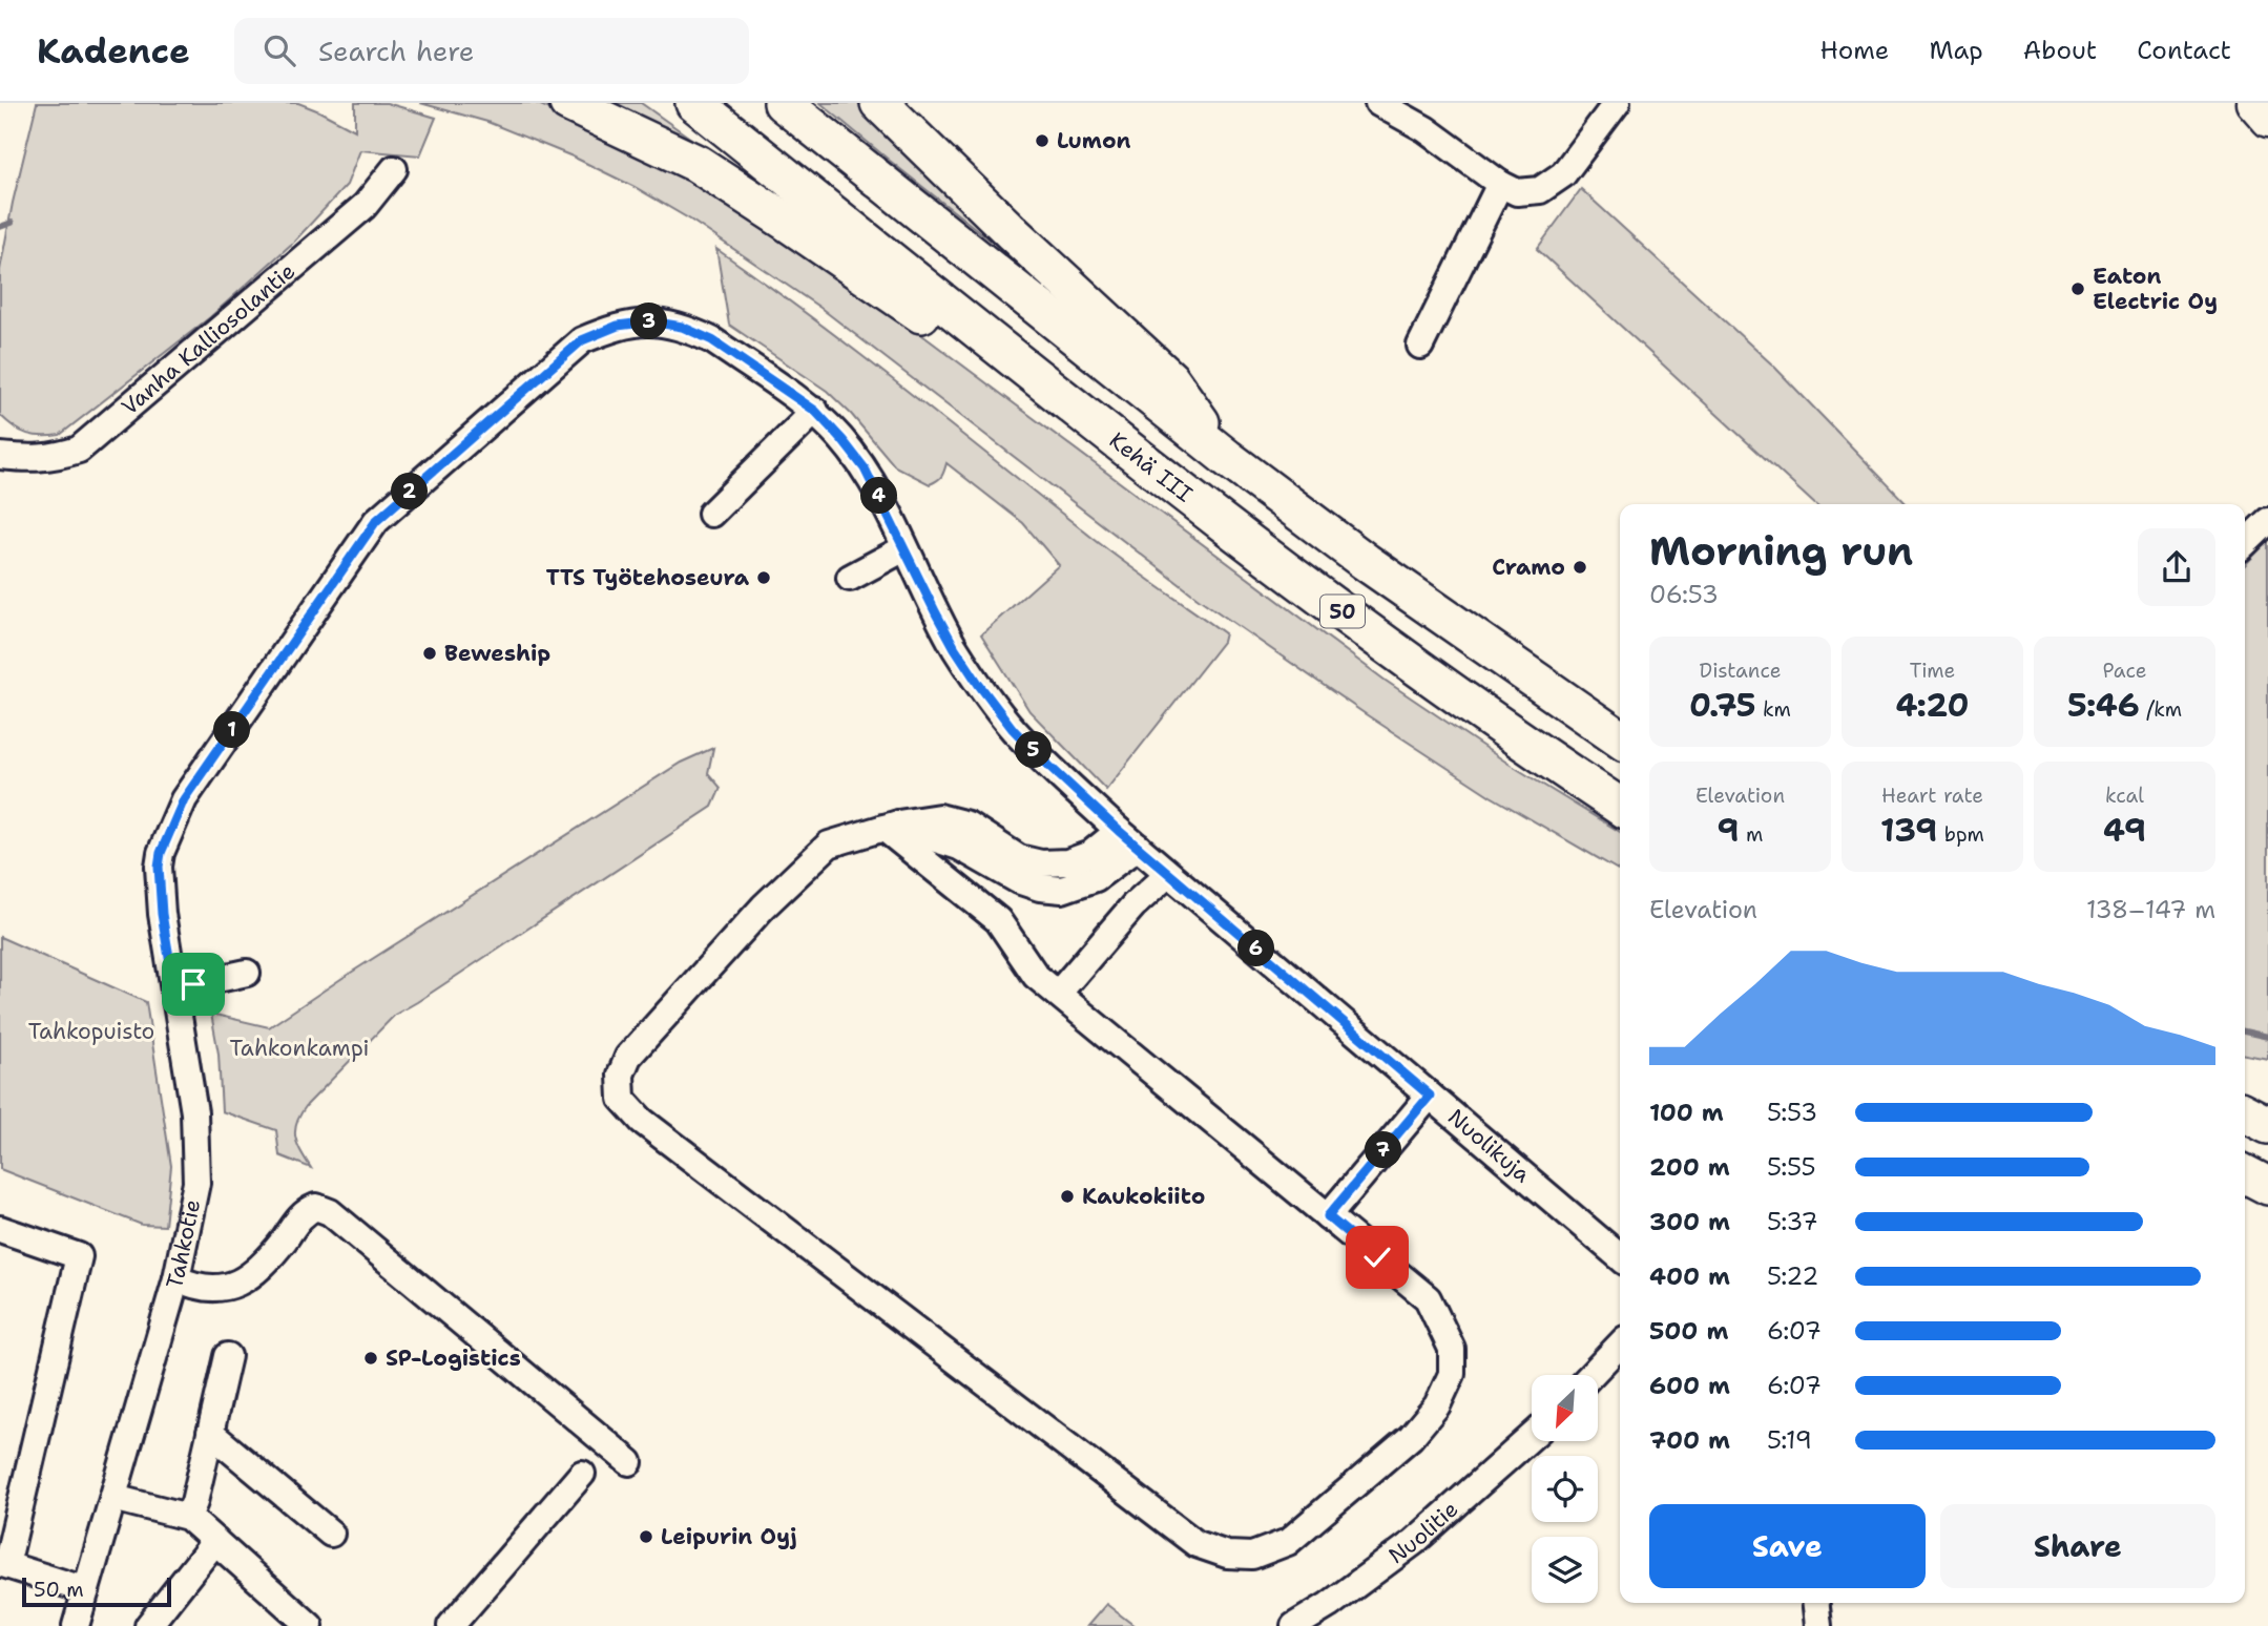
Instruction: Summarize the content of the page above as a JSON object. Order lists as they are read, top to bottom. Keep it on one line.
{"streets":{"highway":["Kehä III","50"],"street":["Vanha Kalliosolantie","Nuolikuja","Tahkotie","Nuolitie"]},"crossings":[["Nuolikuja","Tahkotie"]],"parks":["Tahkopuisto","Tahkonkampi"],"places":["Lumon","Eaton Electric Oy","Cramo","TTS Työtehoseura","Beweship","Kaukokiito","SP-Logistics","Leipurin Oyj"],"scale_bar":"50 m","north":"bottom left","page":{"header":"Kadence","search":"Search here","nav":["Home","Map","About","Contact"],"pins":["3","2","4","1","5","6","7"],"heading":["Morning run","06:53"],"stats":[["Distance","0.75 km"],["Time","4:20"],["Pace","5:46 /km"],["Elevation","9 m"],["Heart rate","139 bpm"],["kcal","49"]],"chart":["Elevation","138–147 m"],"list":[{"name":"100 m","note":"5:53"},{"name":"200 m","note":"5:55"},{"name":"300 m","note":"5:37"},{"name":"400 m","note":"5:22"},{"name":"500 m","note":"6:07"},{"name":"600 m","note":"6:07"},{"name":"700 m","note":"5:19"}],"buttons":["Save","Share"],"scale":"50 m"}}
